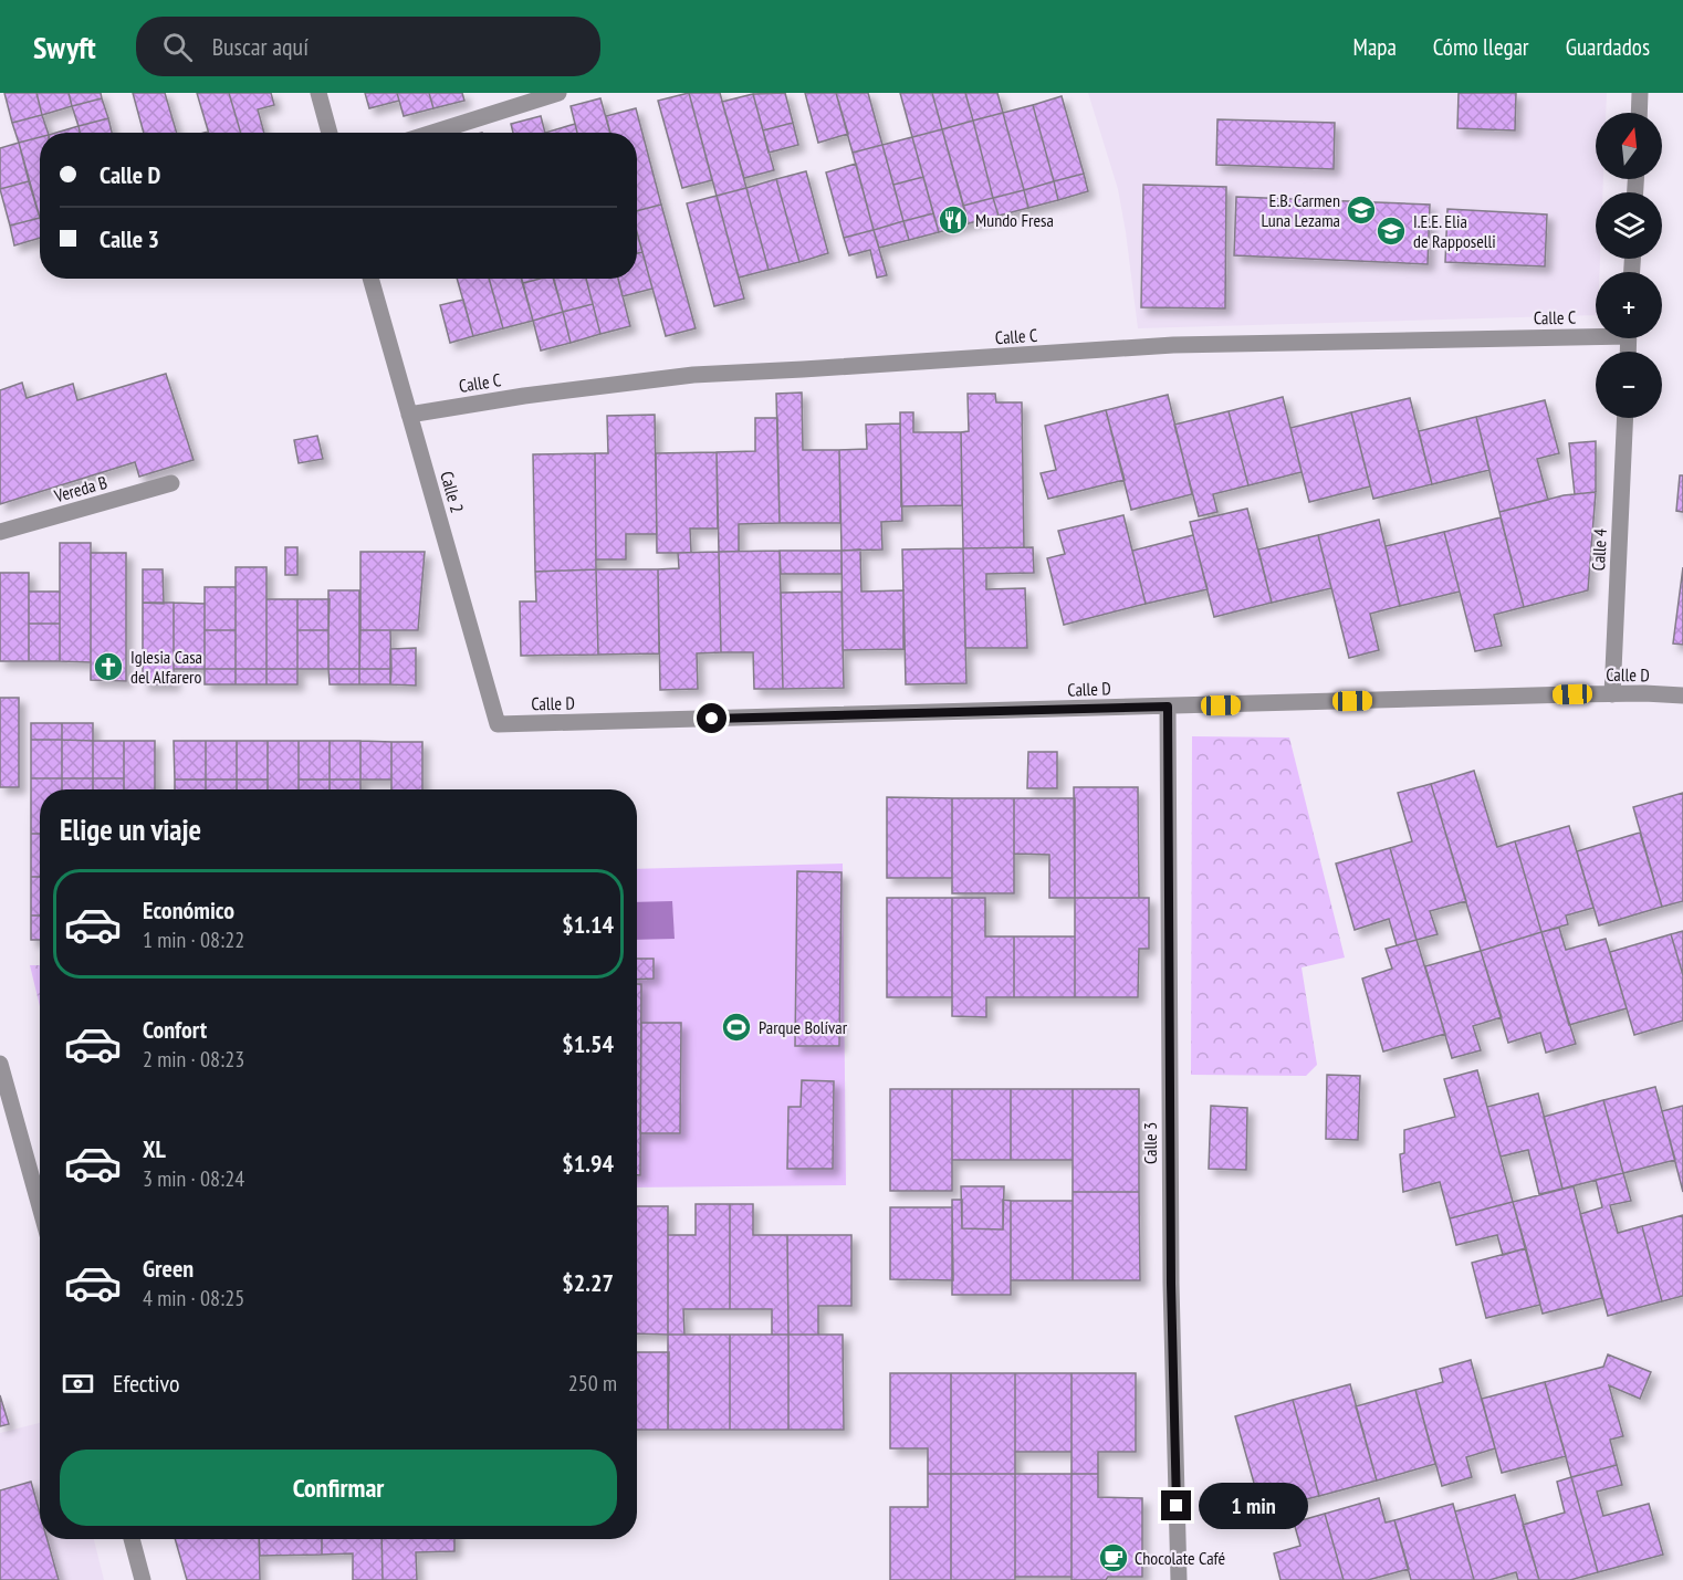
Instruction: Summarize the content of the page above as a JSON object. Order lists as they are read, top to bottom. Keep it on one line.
{"streets":{"street":["Calle C","Vereda B","Calle 2","Calle 4","Calle D","Calle 3"]},"crossings":[["Calle C","Calle 2"],["Calle 2","Calle D"],["Calle 4","Calle D"],["Calle D","Calle 3"]],"places":{"school or university":["E.B. Carmen Luna Lezama","I.E.E. Elia de Rapposelli"],"restaurant":["Mundo Fresa"],"church":["Iglesia Casa del Alfarero"],"sports":["Parque Bolívar"],"cafe":["Chocolate Café"]},"north":"top","page":{"header":"Swyft","search":"Buscar aquí","nav":["Mapa","Cómo llegar","Guardados"],"map_buttons":["+","−"],"banner":["Calle D","Calle 3"],"heading":"Elige un viaje","list":[{"name":"Económico","note":"1 min · 08:22","value":"$1.14"},{"name":"Confort","note":"2 min · 08:23","value":"$1.54"},{"name":"XL","note":"3 min · 08:24","value":"$1.94"},{"name":"Green","note":"4 min · 08:25","value":"$2.27"}],"pay":["Efectivo","250 m"],"buttons":"Confirmar","bubble":"1 min"}}
